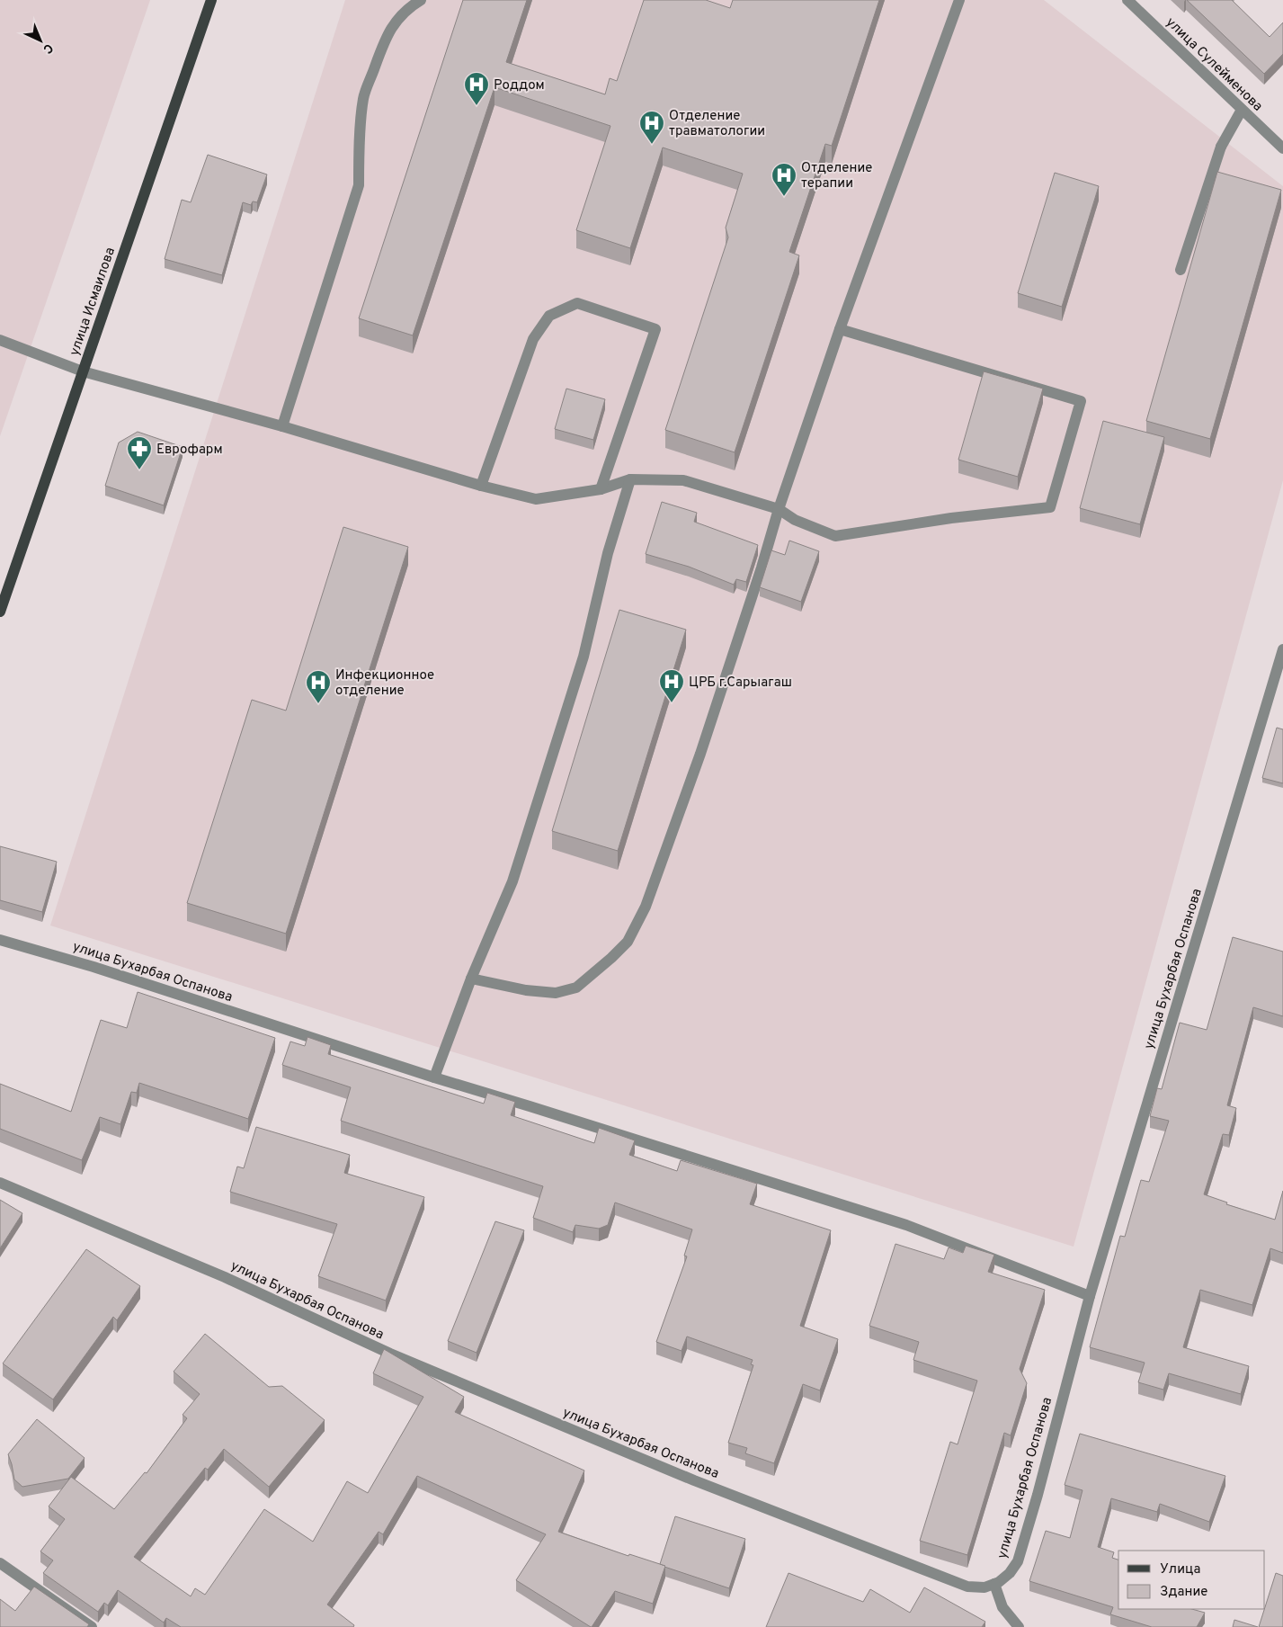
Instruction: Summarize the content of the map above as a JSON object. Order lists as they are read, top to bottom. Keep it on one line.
{"streets":{"main road":["улица Исмаилова"],"street":["улица Сулейменова","улица Бухарбая Оспанова"]},"places":{"hospital":["Роддом","Отделение травматологии","Отделение терапии","ЦРБ г.Сарыагаш","Инфекционное отделение"],"pharmacy":["Еврофарм"]},"legend":["Улица","Здание"],"north":"bottom right"}
